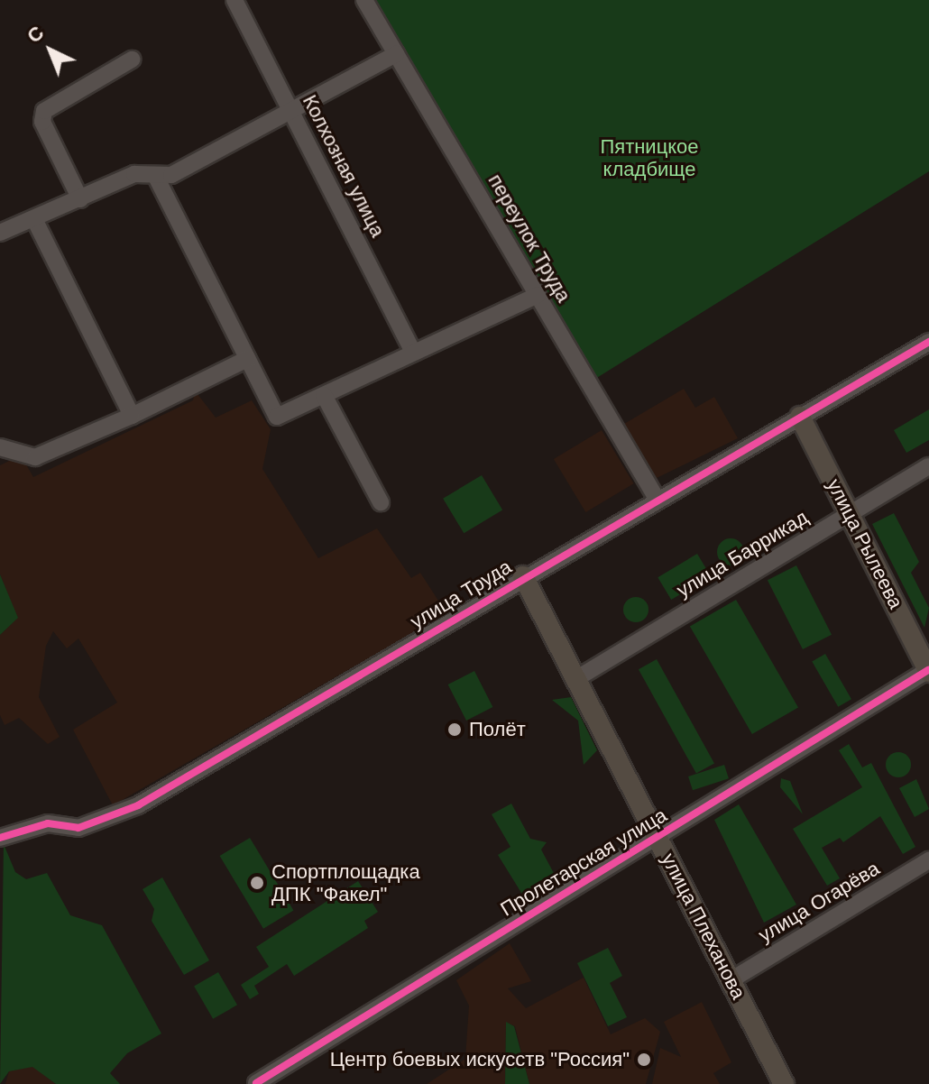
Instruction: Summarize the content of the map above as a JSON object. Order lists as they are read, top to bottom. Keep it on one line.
{"streets":{"main road":["улица Рылеева","улица Плеханова"],"street":["Колхозная улица","переулок Труда","улица Баррикад","улица Труда","Пролетарская улица","улица Огарёва"]},"crossings":[["переулок Труда","улица Труда"],["улица Рылеева","улица Баррикад"],["улица Рылеева","улица Труда"],["улица Рылеева","Пролетарская улица"],["улица Баррикад","улица Плеханова"],["улица Труда","улица Плеханова"],["Пролетарская улица","улица Плеханова"],["улица Огарёва","улица Плеханова"]],"parks":["Пятницкое кладбище"],"places":["Полёт","Спортплощадка ДПК \"Факел\"","Центр боевых искусств \"Россия\""],"north":"top left"}
